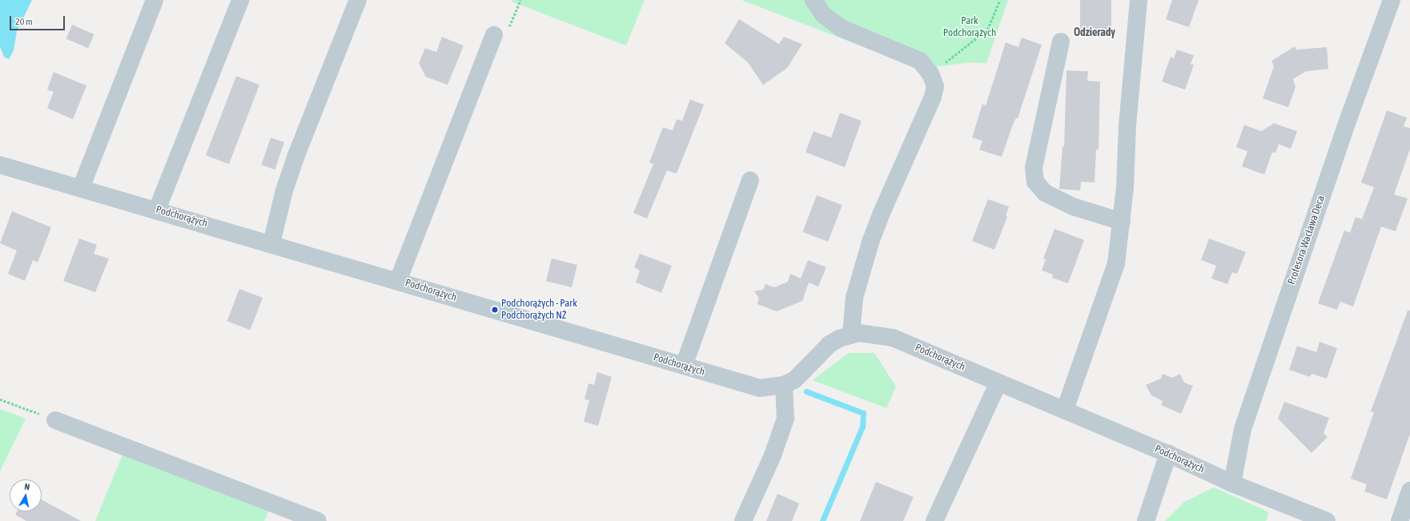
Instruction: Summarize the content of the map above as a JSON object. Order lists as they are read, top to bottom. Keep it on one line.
{"streets":{"street":["Podchorążych","Profesora Wacława Deca"]},"crossings":[["Podchorążych","Profesora Wacława Deca"]],"districts":["Odzierady"],"parks":["Park Podchorążych"],"places":["Podchorążych - Park Podchorążych NŻ"],"scale_bar":"20 m","north":"top"}
